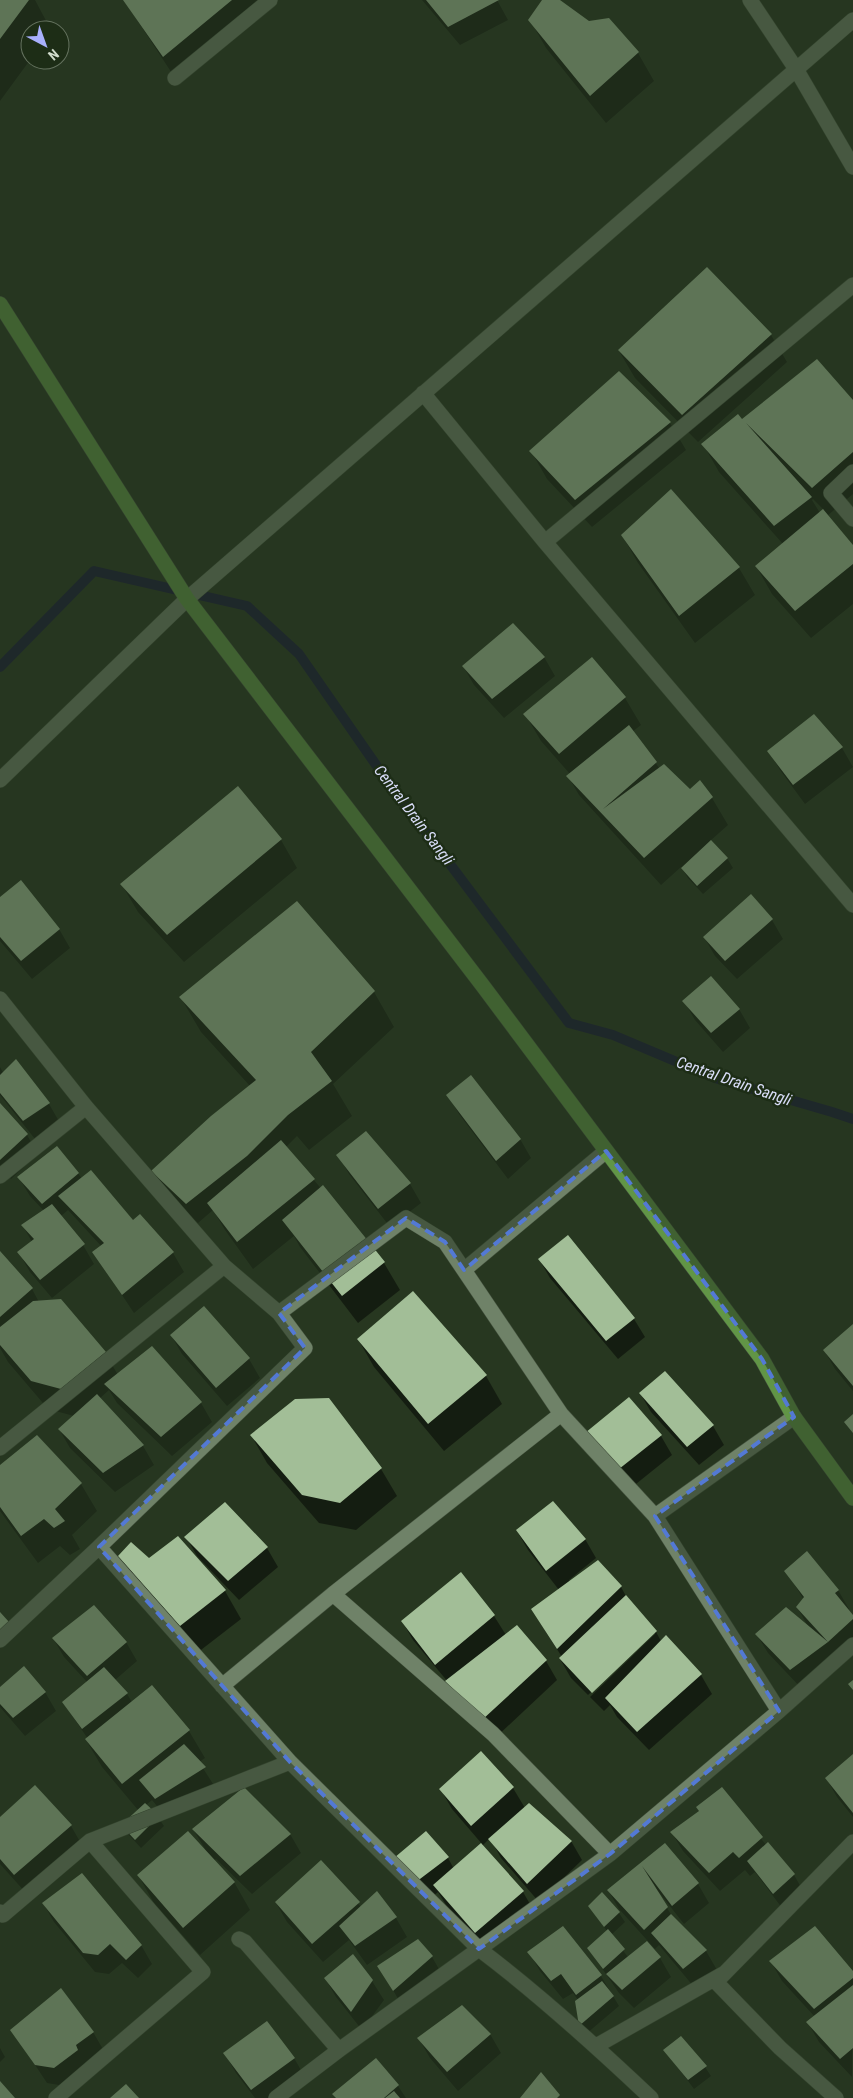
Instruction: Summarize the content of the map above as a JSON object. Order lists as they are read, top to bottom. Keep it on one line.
{"water":["Central Drain Sangli"],"north":"bottom right"}
